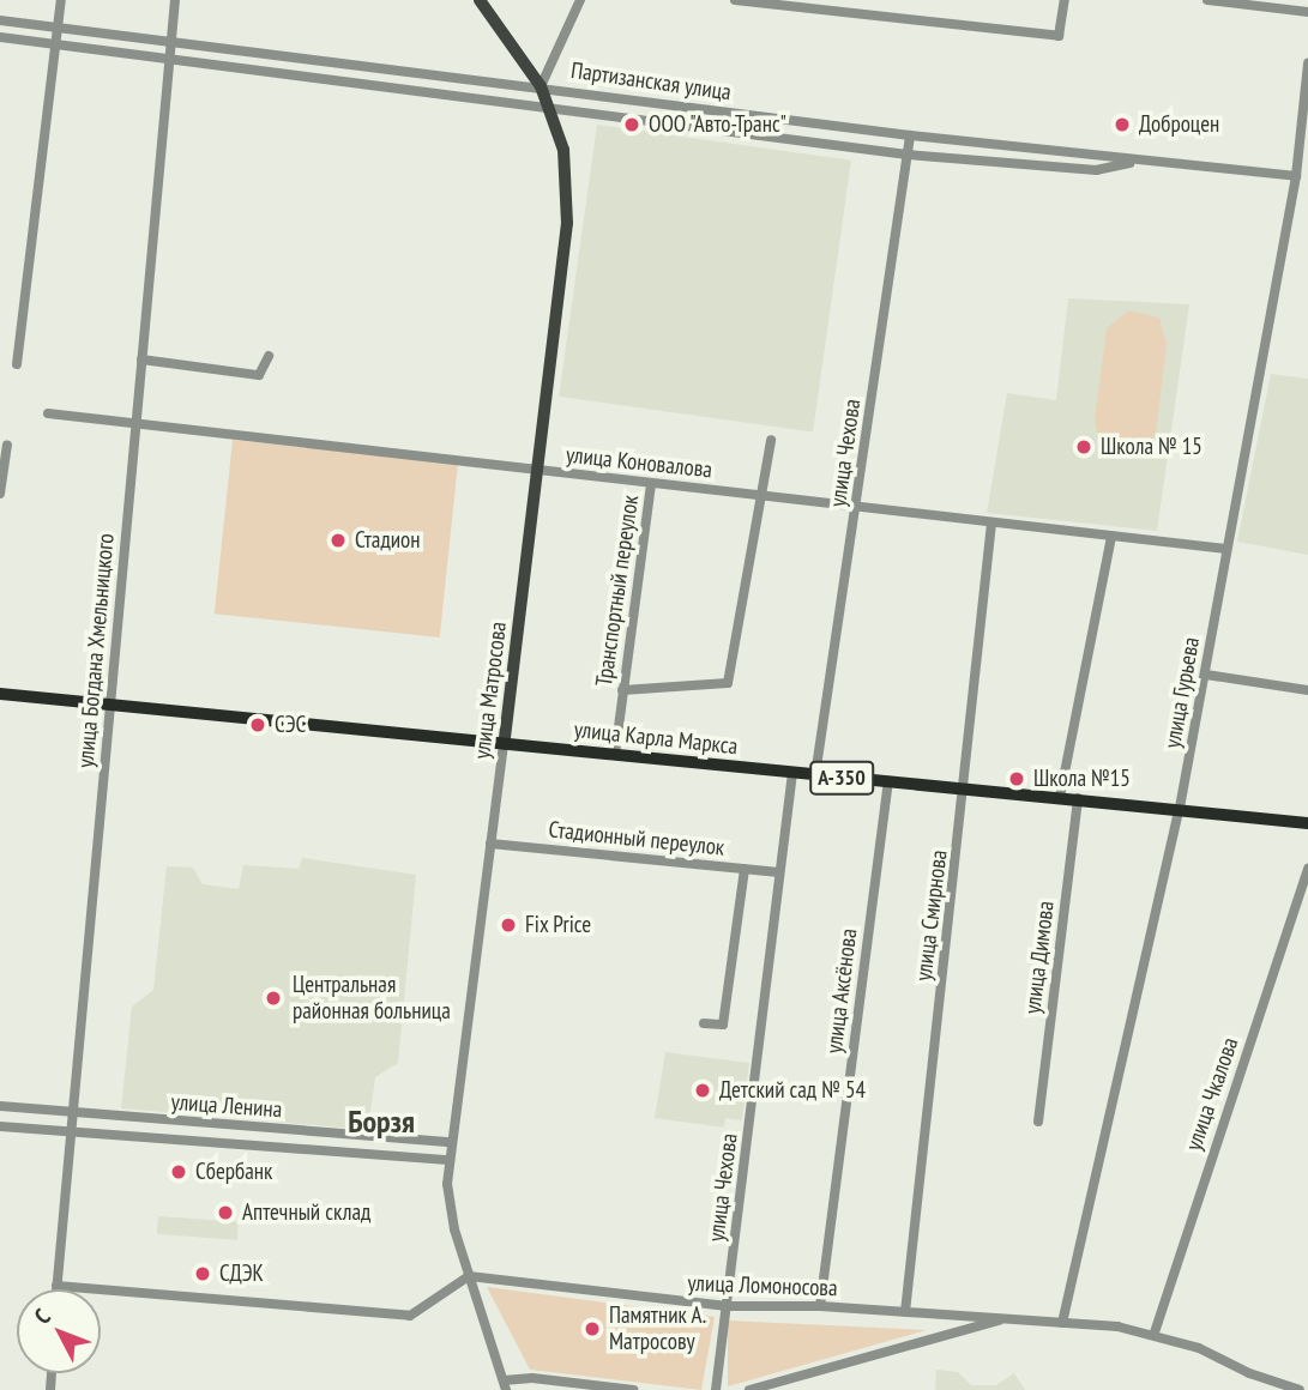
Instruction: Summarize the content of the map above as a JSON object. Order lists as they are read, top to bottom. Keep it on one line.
{"streets":{"highway":["улица Карла Маркса","А-350"],"main road":["улица Матросова"],"street":["Партизанская улица","улица Чехова","улица Коновалова","Транспортный переулок","улица Богдана Хмельницкого","улица Гурьева","Стадионный переулок","улица Смирнова","улица Димова","улица Аксёнова","улица Чкалова","улица Ленина","улица Ломоносова"]},"crossings":[["Партизанская улица","улица Чехова"],["Партизанская улица","улица Богдана Хмельницкого"],["Партизанская улица","улица Матросова"],["Партизанская улица","улица Гурьева"],["улица Чехова","улица Коновалова"],["улица Чехова","улица Карла Маркса"],["улица Чехова","Стадионный переулок"],["улица Чехова","улица Ломоносова"],["улица Коновалова","Транспортный переулок"],["улица Коновалова","улица Богдана Хмельницкого"],["улица Коновалова","улица Матросова"],["улица Коновалова","улица Гурьева"],["улица Коновалова","улица Смирнова"],["Транспортный переулок","улица Карла Маркса"],["улица Богдана Хмельницкого","улица Карла Маркса"],["улица Богдана Хмельницкого","улица Ленина"],["улица Матросова","улица Карла Маркса"],["улица Матросова","Стадионный переулок"],["улица Матросова","улица Ленина"],["улица Матросова","улица Ломоносова"],["улица Гурьева","улица Карла Маркса"],["улица Гурьева","улица Ломоносова"],["улица Карла Маркса","улица Смирнова"],["улица Карла Маркса","улица Димова"],["улица Карла Маркса","улица Аксёнова"],["улица Смирнова","улица Ломоносова"],["улица Аксёнова","улица Ломоносова"],["улица Чкалова","улица Ломоносова"]],"districts":["Борзя"],"places":["ООО \"Авто-Транс\"","Доброцен","Школа № 15","Стадион","СЭС","Школа №15","Fix Price","Центральная районная больница","Детский сад № 54","Сбербанк","Аптечный склад","СДЭК","Памятник А. Матросову"],"north":"top left"}
